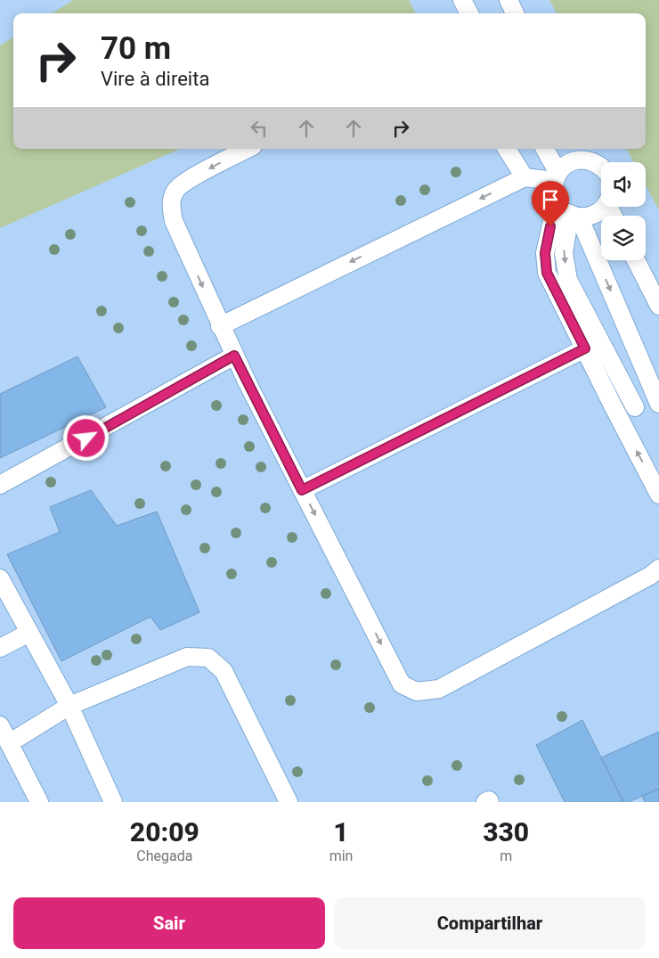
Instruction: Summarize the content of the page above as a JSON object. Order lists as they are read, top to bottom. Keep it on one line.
{"page":{"turn":["70 m","Vire à direita"],"eta":["20:09","Chegada","1","min","330","m"],"buttons":["Sair","Compartilhar"]}}
